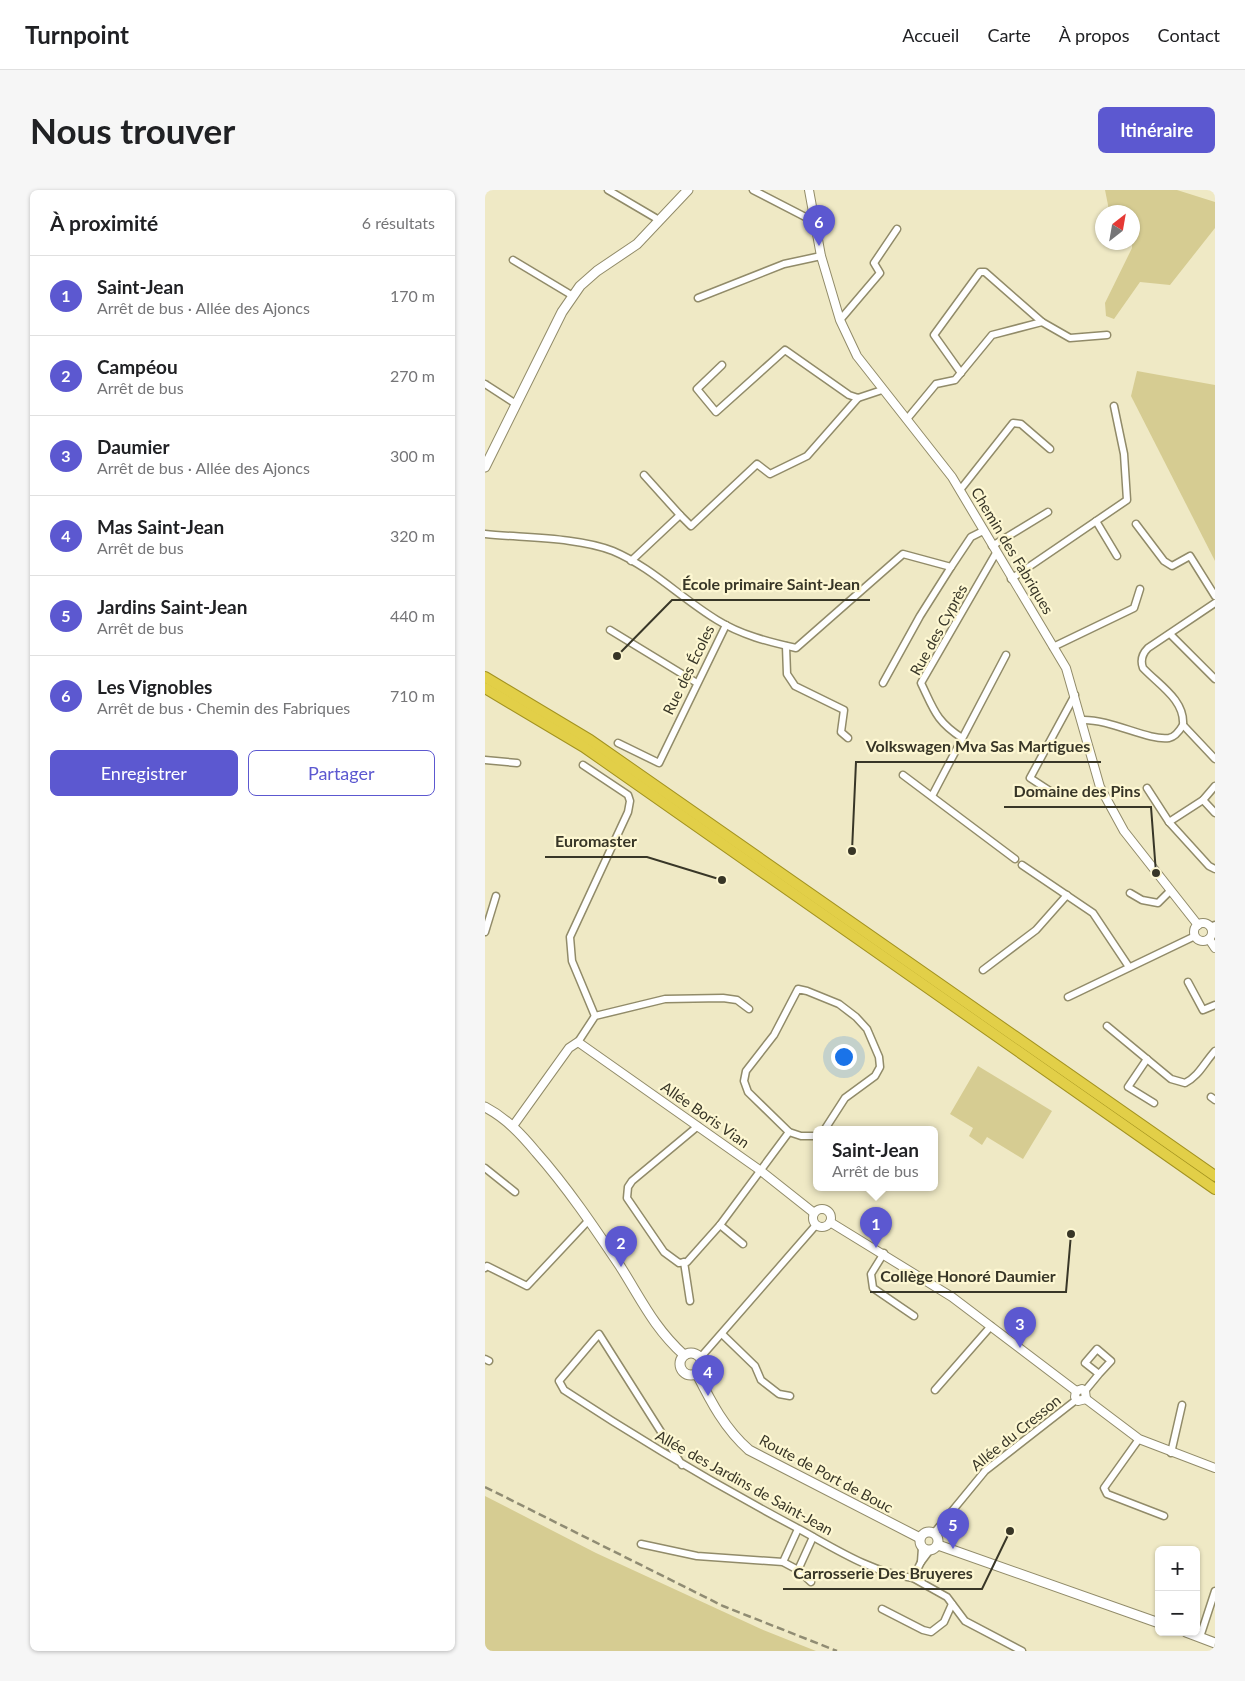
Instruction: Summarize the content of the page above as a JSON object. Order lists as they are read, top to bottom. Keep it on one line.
{"streets":{"main road":["Route de Port de Bouc"],"street":["Chemin des Fabriques","Rue des Cyprès","Rue des Écoles","Allée Boris Vian","Allée du Cresson","Allée des Jardins de Saint-Jean"]},"crossings":[["Chemin des Fabriques","Rue des Cyprès"]],"places":["École primaire Saint-Jean","Volkswagen Mva Sas Martigues","Domaine des Pins","Euromaster","Collège Honoré Daumier","Carrosserie Des Bruyeres"],"north":"top right","page":{"header":"Turnpoint","nav":["Accueil","Carte","À propos","Contact"],"buttons":["Itinéraire",["Enregistrer","Partager"]],"title":"Nous trouver","heading":["À proximité","6 résultats"],"pins":["6","1","2","3","4","5"],"list":[{"mark":"1","name":"Saint-Jean","note":"Arrêt de bus · Allée des Ajoncs","value":"170 m"},{"mark":"2","name":"Campéou","note":"Arrêt de bus","value":"270 m"},{"mark":"3","name":"Daumier","note":"Arrêt de bus · Allée des Ajoncs","value":"300 m"},{"mark":"4","name":"Mas Saint-Jean","note":"Arrêt de bus","value":"320 m"},{"mark":"5","name":"Jardins Saint-Jean","note":"Arrêt de bus","value":"440 m"},{"mark":"6","name":"Les Vignobles","note":"Arrêt de bus · Chemin des Fabriques","value":"710 m"}],"popup":["Saint-Jean","Arrêt de bus"],"map_buttons":["+","−"]}}
